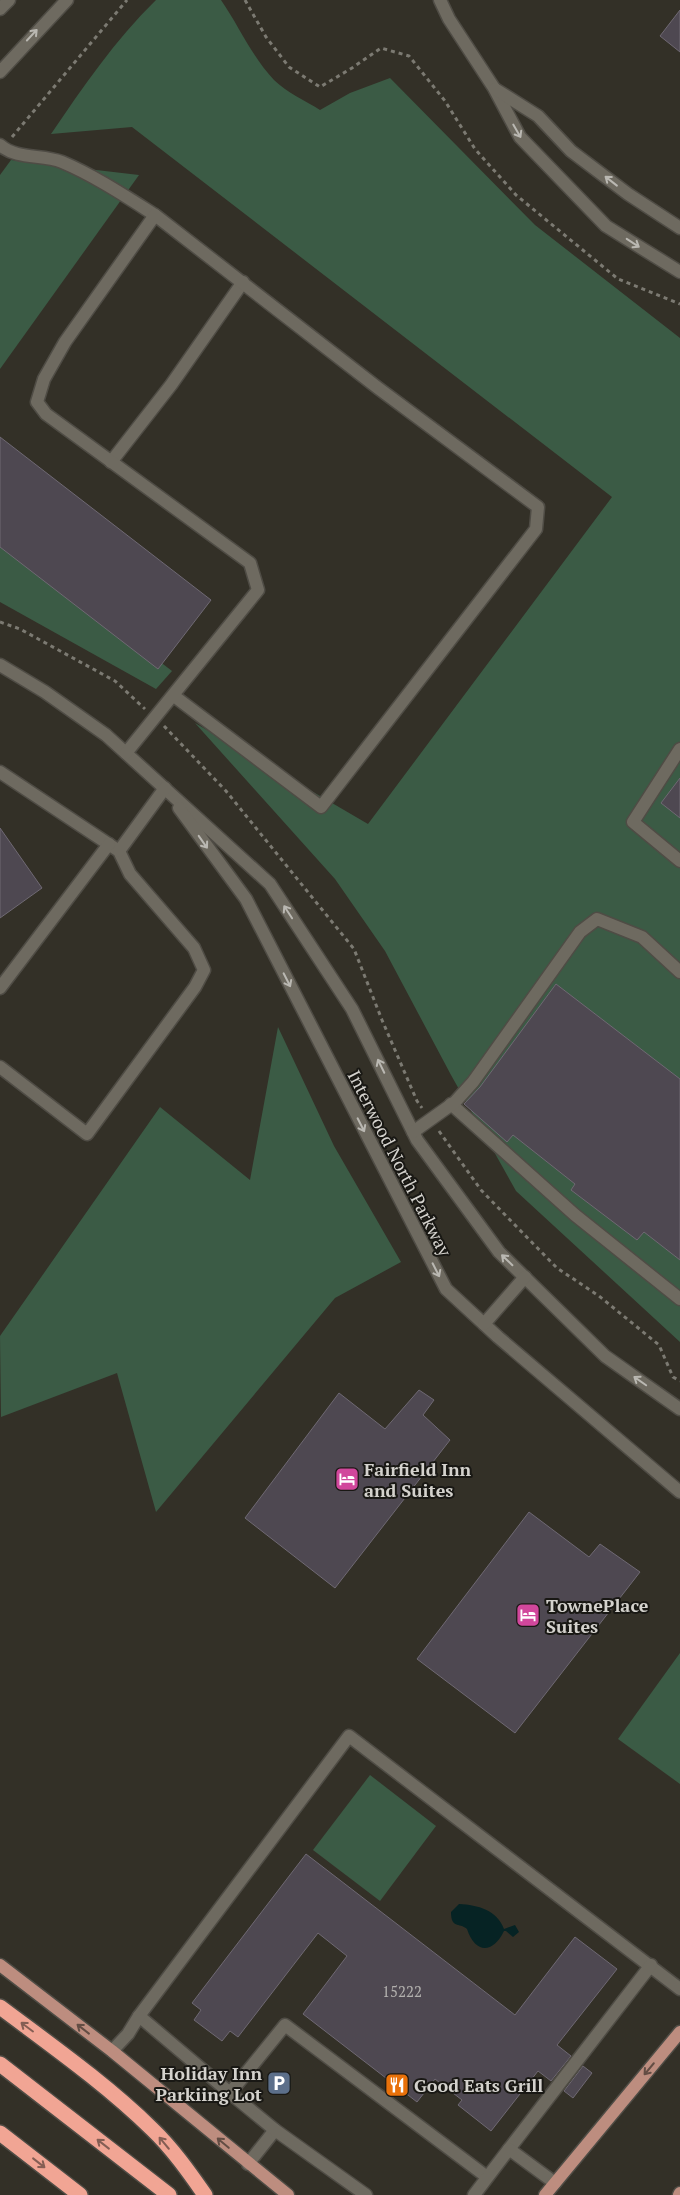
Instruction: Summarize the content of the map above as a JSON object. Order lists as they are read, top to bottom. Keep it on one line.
{"streets":{"street":["Interwood North Parkway"]},"places":{"hotel":["Fairfield Inn and Suites","TownePlace Suites"],"parking":["Holiday Inn Parkiing Lot"],"restaurant":["Good Eats Grill"]},"house_numbers":["15222"]}
